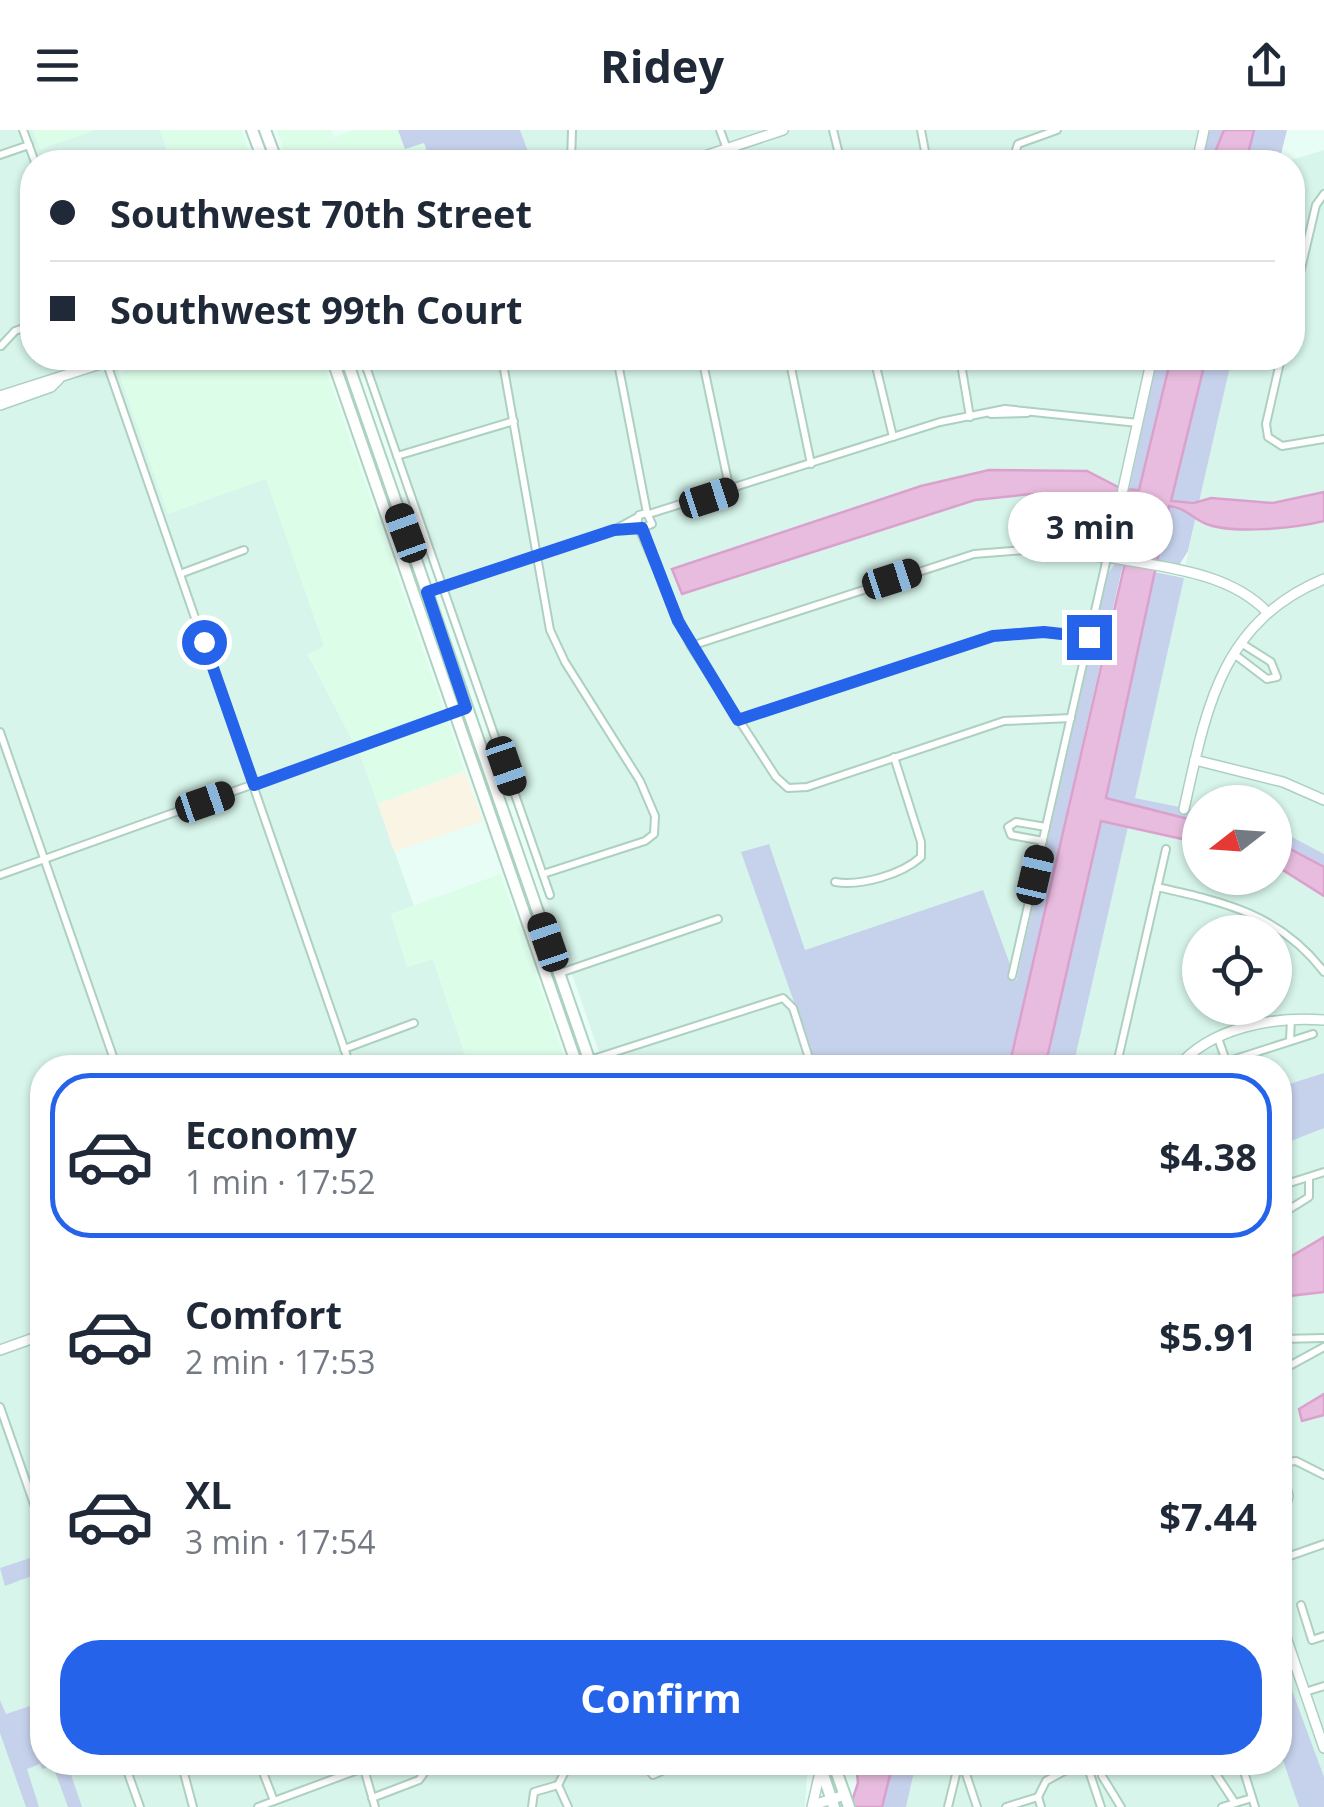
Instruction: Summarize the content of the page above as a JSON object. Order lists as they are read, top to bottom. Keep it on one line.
{"north":"left","page":{"header":"Ridey","banner":["Southwest 70th Street","Southwest 99th Court"],"bubble":"3 min","list":[{"name":"Economy","note":"1 min · 17:52","value":"$4.38"},{"name":"Comfort","note":"2 min · 17:53","value":"$5.91"},{"name":"XL","note":"3 min · 17:54","value":"$7.44"}],"buttons":"Confirm"}}
